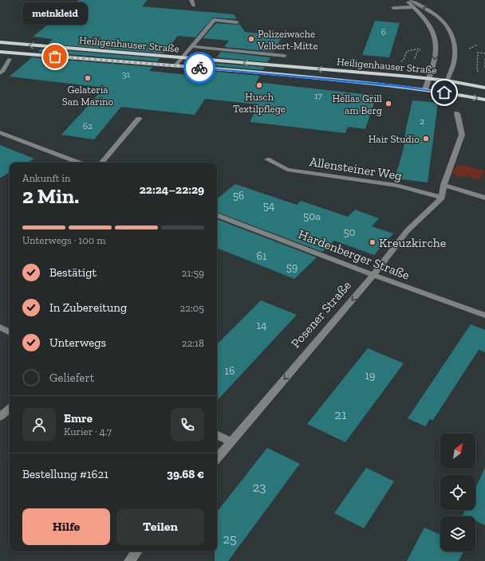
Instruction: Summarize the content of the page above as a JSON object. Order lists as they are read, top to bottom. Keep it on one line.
{"streets":{"main road":["Heiligenhauser Straße"],"street":["Allensteiner Weg","Hardenberger Straße","Posener Straße"]},"crossings":[["Allensteiner Weg","Posener Straße"],["Hardenberger Straße","Posener Straße"]],"one_way":["Posener Straße"],"places":["Polizeiwache Velbert-Mitte","meinkleid","Gelateria San Marino","Husch Textilpflege","Hellas Grill am Berg","Hair Studio","Kreuzkirche"],"house_numbers":["6","31","17","2","62","56","54","50a","50","61","59","14","16","19","21","23","25"],"north":"top right","page":{"bubble":"meinkleid","heading":["2 Min.","Ankunft in","22:24–22:29"],"panel":["Emre","Kurier · 4.7","Bestellung #1621","39.68 €"],"bar":"Unterwegs · 100 m","list":[["Bestätigt","21:59"],["In Zubereitung","22:05"],["Unterwegs","22:18"],"Geliefert"],"buttons":["Hilfe","Teilen"]}}
